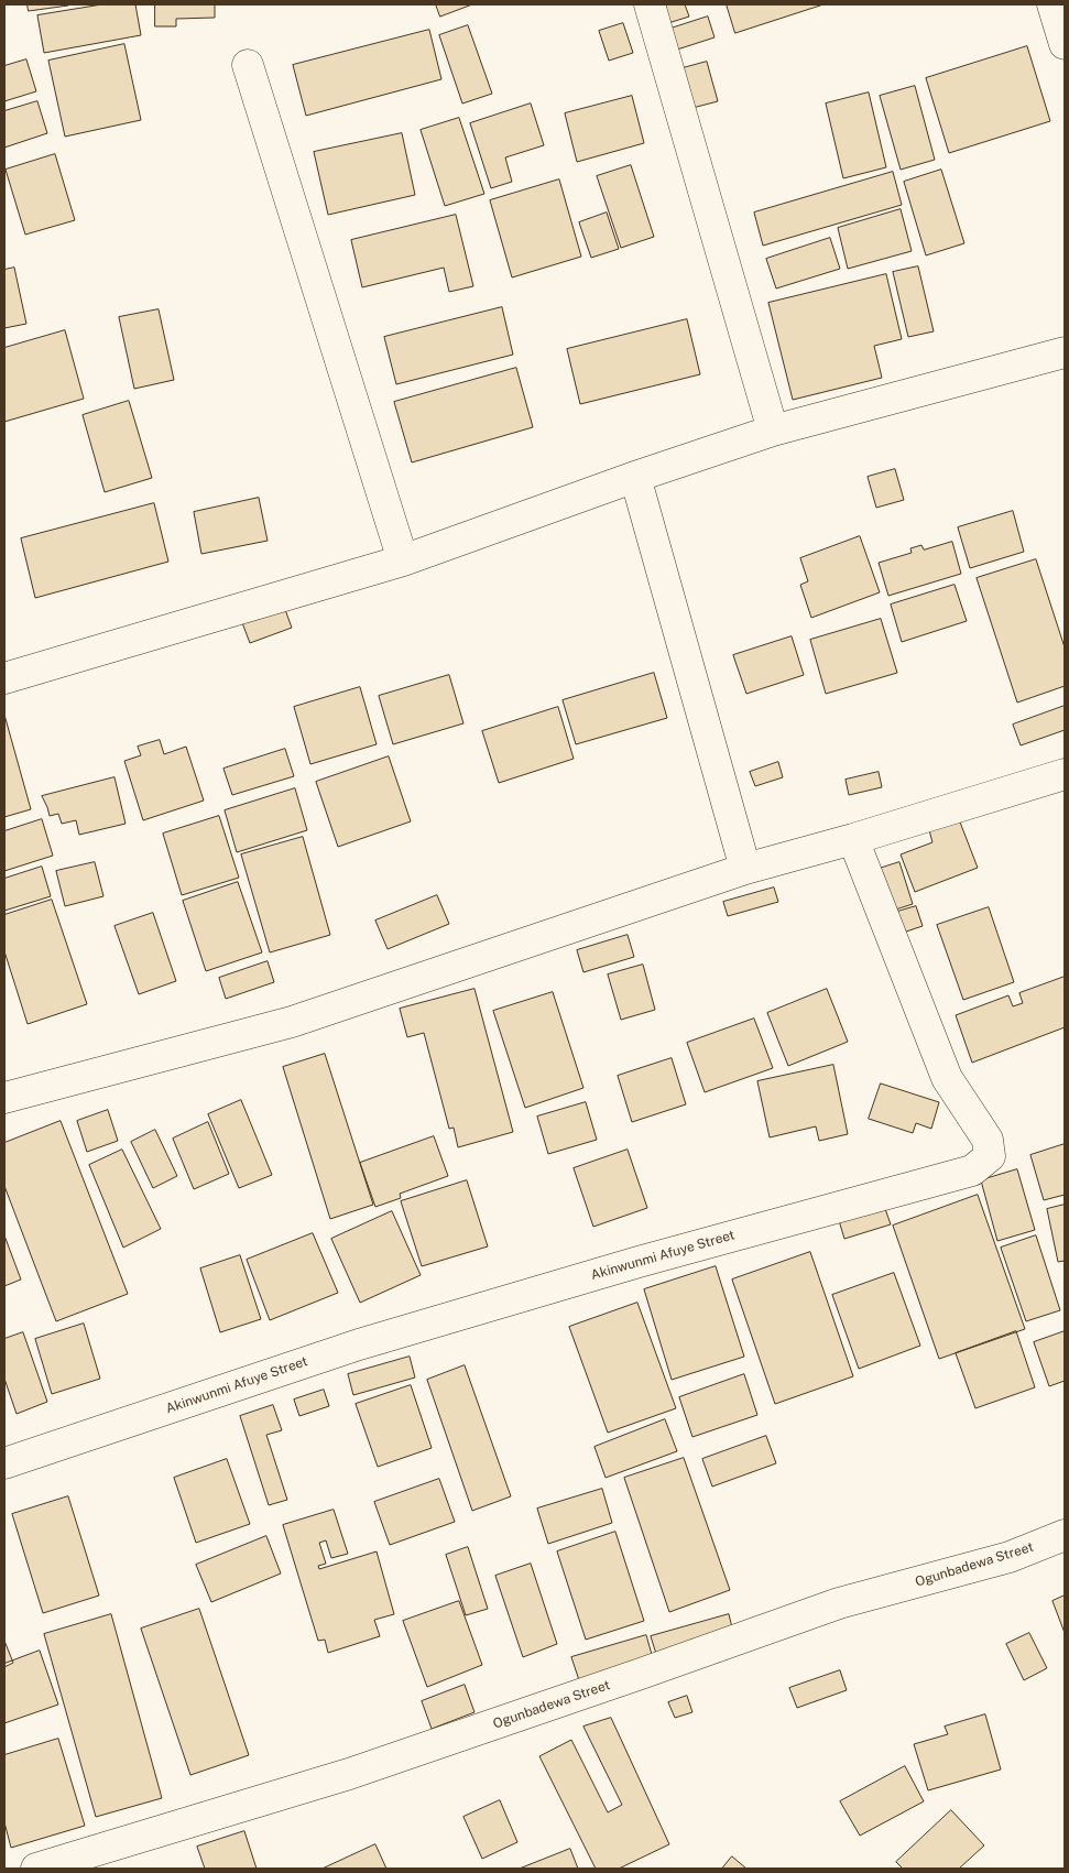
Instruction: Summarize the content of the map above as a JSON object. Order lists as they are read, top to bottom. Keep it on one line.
{"streets":{"street":["Akinwunmi Afuye Street","Ogunbadewa Street"]}}
